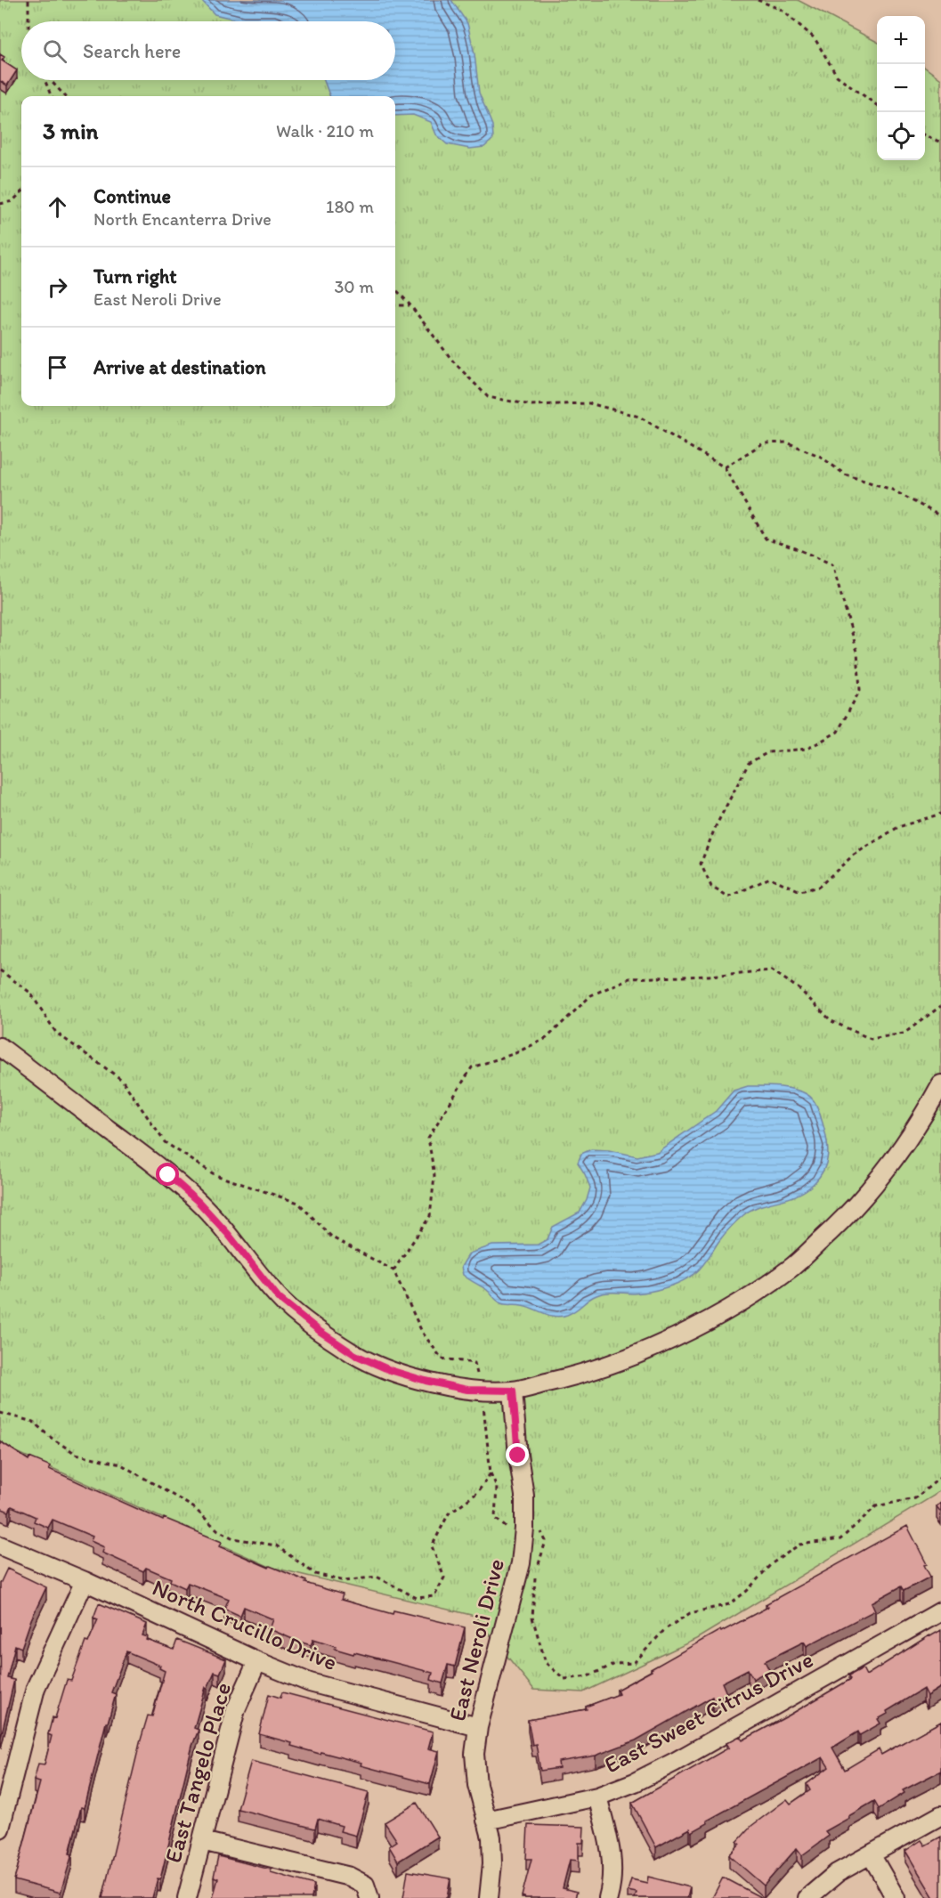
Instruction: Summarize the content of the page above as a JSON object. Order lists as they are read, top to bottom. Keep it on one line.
{"streets":{"street":["North Crucillo Drive","East Neroli Drive","East Sweet Citrus Drive","East Tangelo Place"]},"crossings":[["North Crucillo Drive","East Neroli Drive"],["North Crucillo Drive","East Tangelo Place"],["East Neroli Drive","East Sweet Citrus Drive"]],"page":{"map_buttons":["+","−"],"search":"Search here","heading":["3 min","Walk · 210 m"],"list":[["Continue","North Encanterra Drive","180 m"],["Turn right","East Neroli Drive","30 m"],"Arrive at destination"]}}
